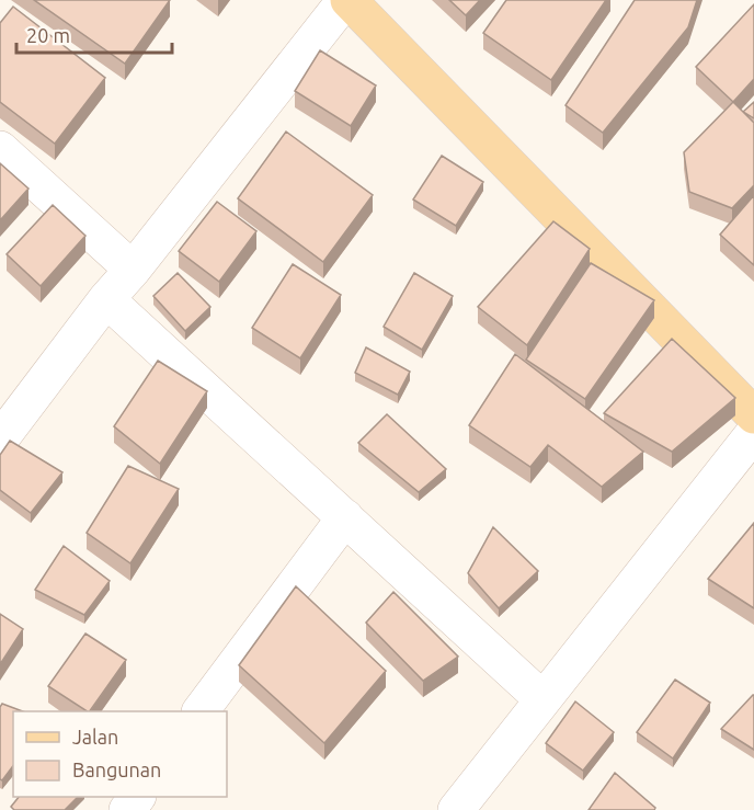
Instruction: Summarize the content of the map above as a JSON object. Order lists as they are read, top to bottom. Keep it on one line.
{"legend":["Jalan","Bangunan"],"scale_bar":"20 m"}
